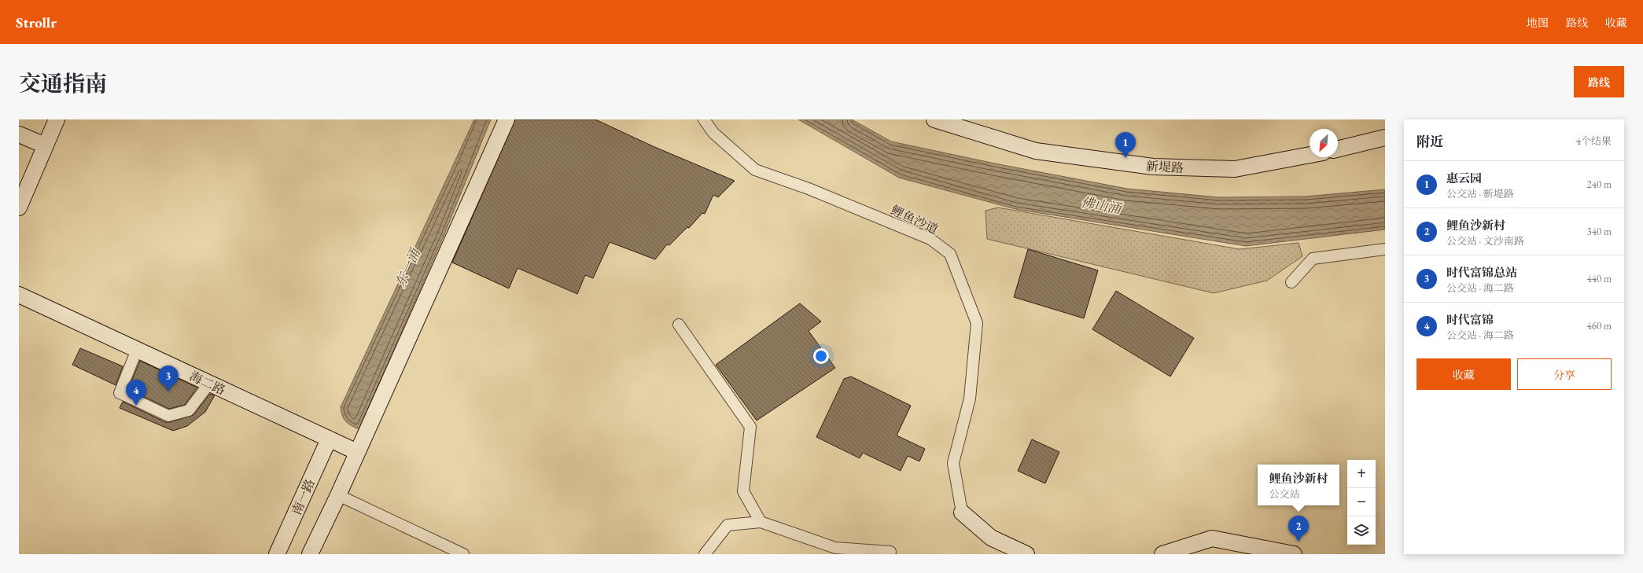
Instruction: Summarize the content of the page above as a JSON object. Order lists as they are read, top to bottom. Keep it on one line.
{"streets":{"street":["新堤路","鲤鱼沙道","海二路","南一路"]},"crossings":[["海二路","南一路"]],"water":["佛山涌","东一涌"],"north":"bottom left","page":{"header":"Strollr","nav":["地图","路线","收藏"],"title":"交通指南","buttons":["路线",["收藏","分享"]],"heading":["附近","4个结果"],"pins":["1","3","4","2"],"list":[{"mark":"1","name":"惠云园","note":"公交站 · 新堤路","value":"240 m"},{"mark":"2","name":"鲤鱼沙新村","note":"公交站 · 文沙南路","value":"340 m"},{"mark":"3","name":"时代富锦总站","note":"公交站 · 海二路","value":"440 m"},{"mark":"4","name":"时代富锦","note":"公交站 · 海二路","value":"460 m"}],"map_buttons":["+","−"],"popup":["鲤鱼沙新村","公交站"]}}
